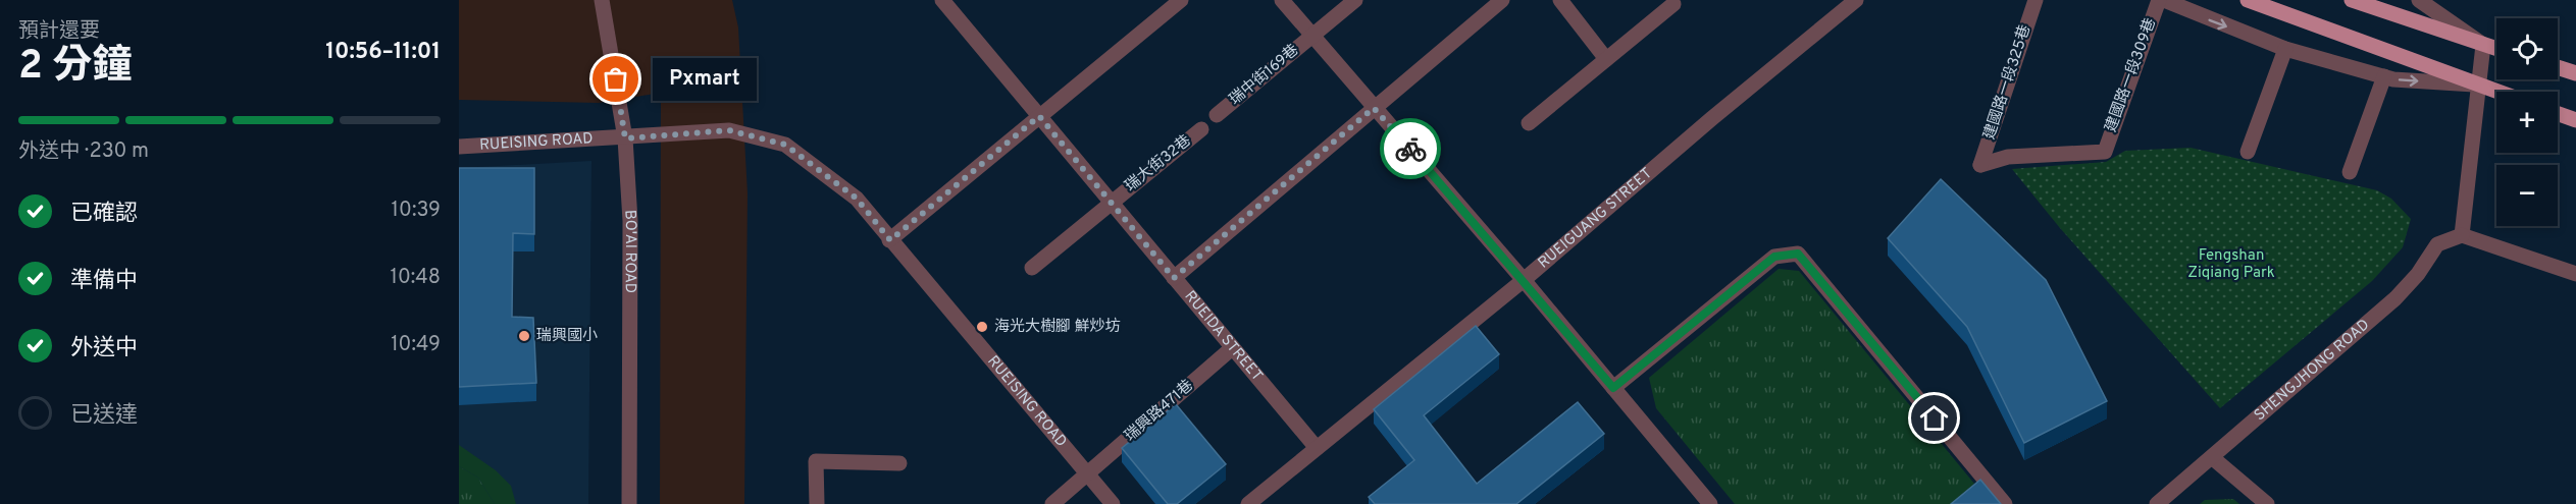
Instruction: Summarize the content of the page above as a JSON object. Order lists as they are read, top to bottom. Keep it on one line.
{"streets":{"street":["瑞中街169巷","建國路一段309巷","建國路一段325巷","RUEISING ROAD","瑞大街32巷","RUEIGUANG STREET","BO'AI ROAD","RUEIDA STREET","SHENGJHONG ROAD","瑞興路471巷"]},"crossings":[["建國路一段309巷","建國路一段325巷"],["RUEISING ROAD","BO'AI ROAD"],["RUEISING ROAD","瑞興路471巷"],["瑞大街32巷","RUEIDA STREET"],["RUEIGUANG STREET","RUEIDA STREET"],["RUEIDA STREET","瑞興路471巷"]],"parks":["Fengshan Ziqiang Park"],"places":["Pxmart","海光大樹腳 鮮炒坊","瑞興國小"],"page":{"heading":["2 分鐘","預計還要","10:56–11:01"],"map_buttons":["+","−"],"bubble":"Pxmart","bar":"外送中 · 230 m","list":[["已確認","10:39"],["準備中","10:48"],["外送中","10:49"],"已送達"]}}
